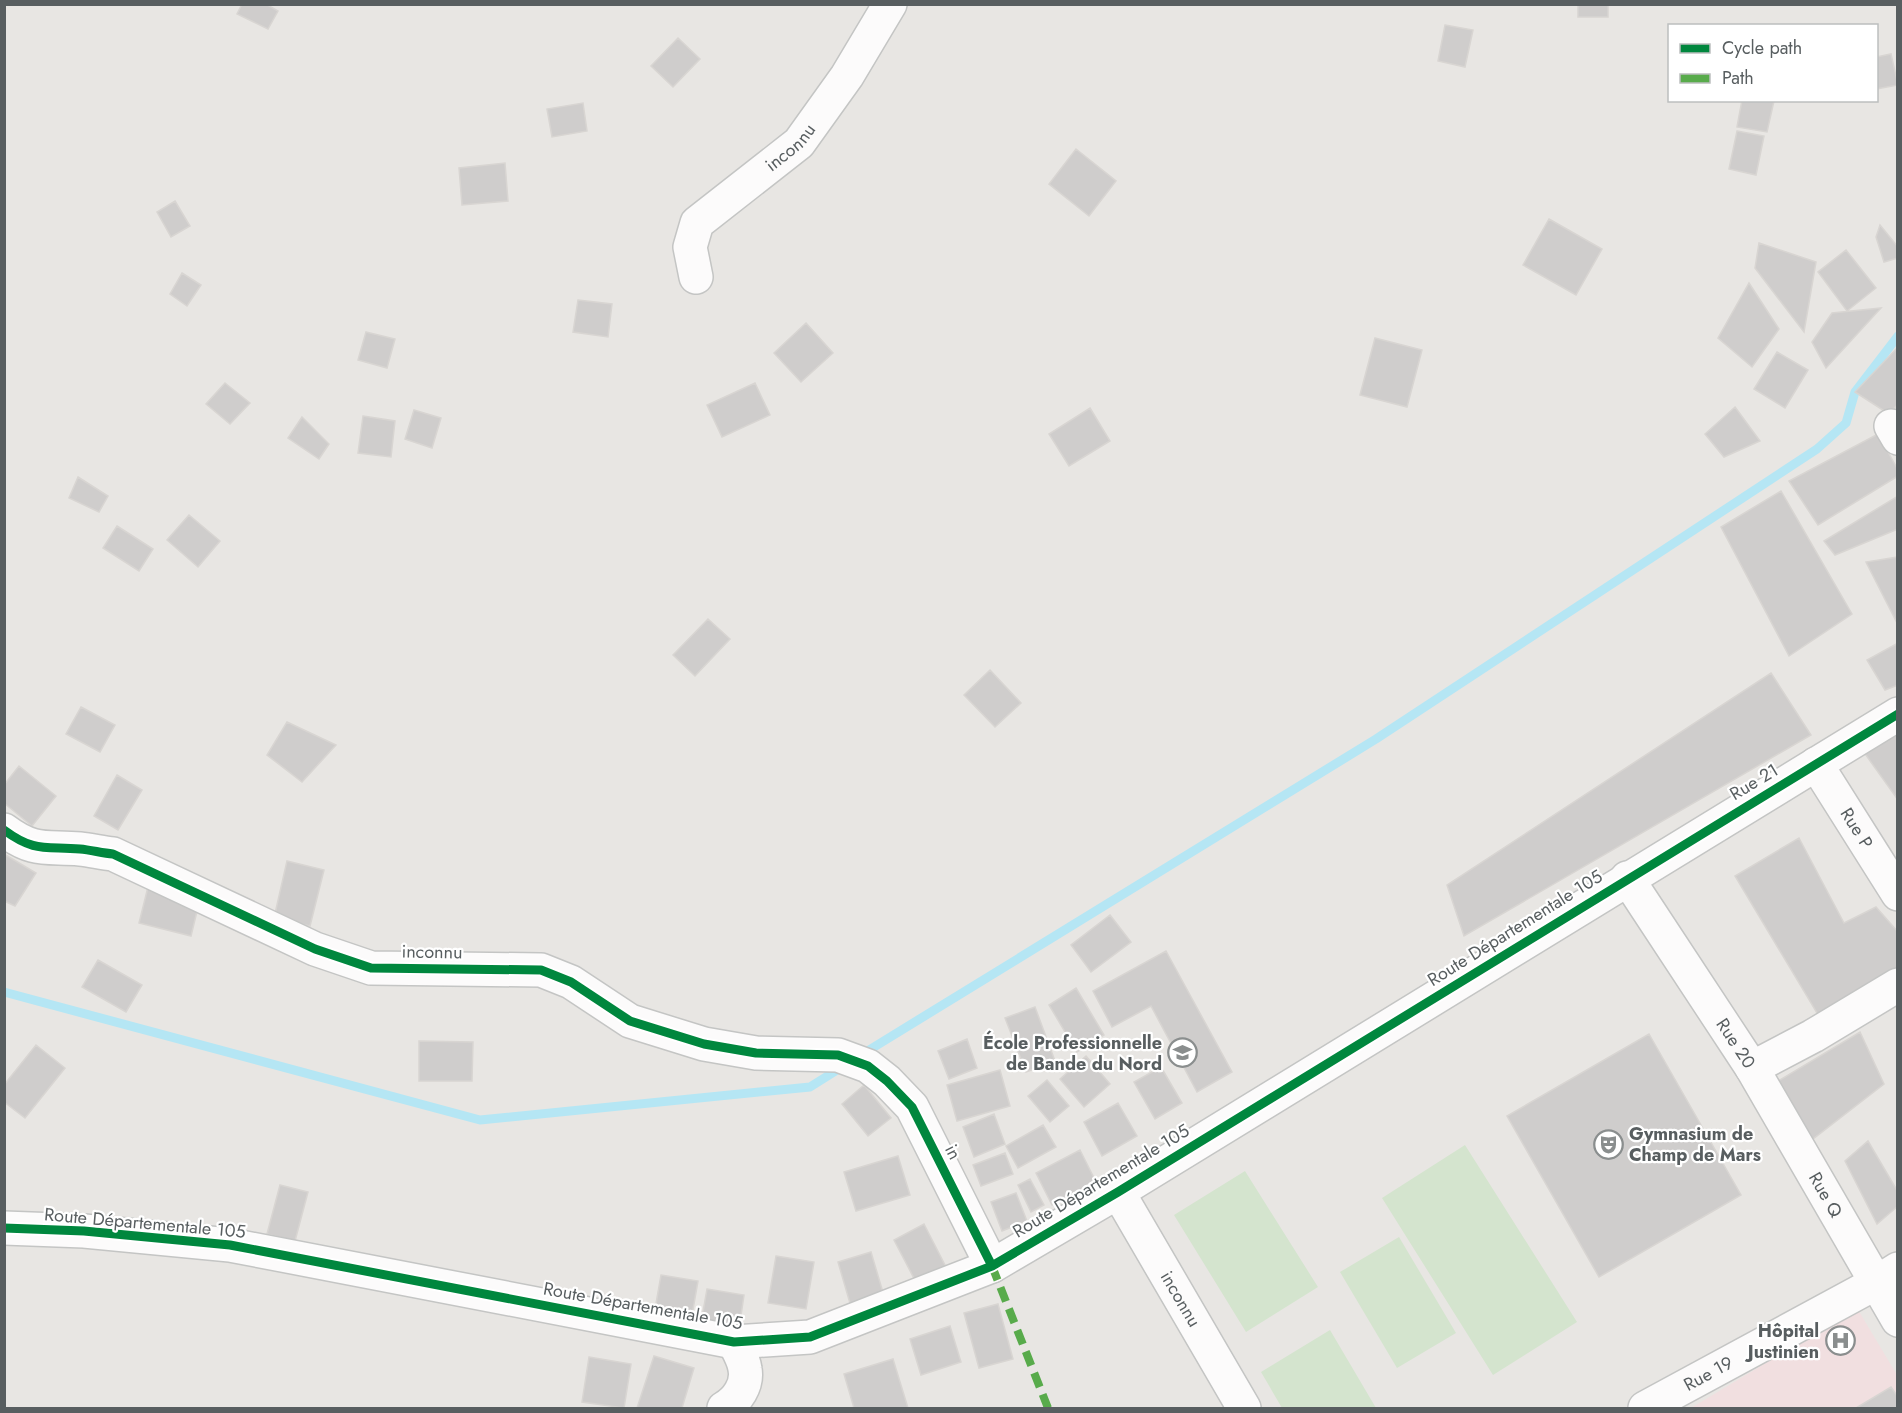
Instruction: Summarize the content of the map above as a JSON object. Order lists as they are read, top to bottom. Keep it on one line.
{"streets":{"street":["inconnu","Rue 21","Rue P","Route Départementale 105","Rue 20","in","Rue Q","Rue 19"]},"crossings":[["inconnu","Route Départementale 105"],["inconnu","in"],["Rue 21","Rue P"],["Rue 21","Route Départementale 105"],["Rue 21","Rue 20"],["Route Départementale 105","Rue 20"],["Route Départementale 105","in"],["Rue 20","Rue Q"],["Rue Q","Rue 19"]],"places":{"school or university":["École Professionnelle de Bande du Nord"],"theatre":["Gymnasium de Champ de Mars"],"hospital":["Hôpital Justinien"]},"legend":["Cycle path","Path"]}
